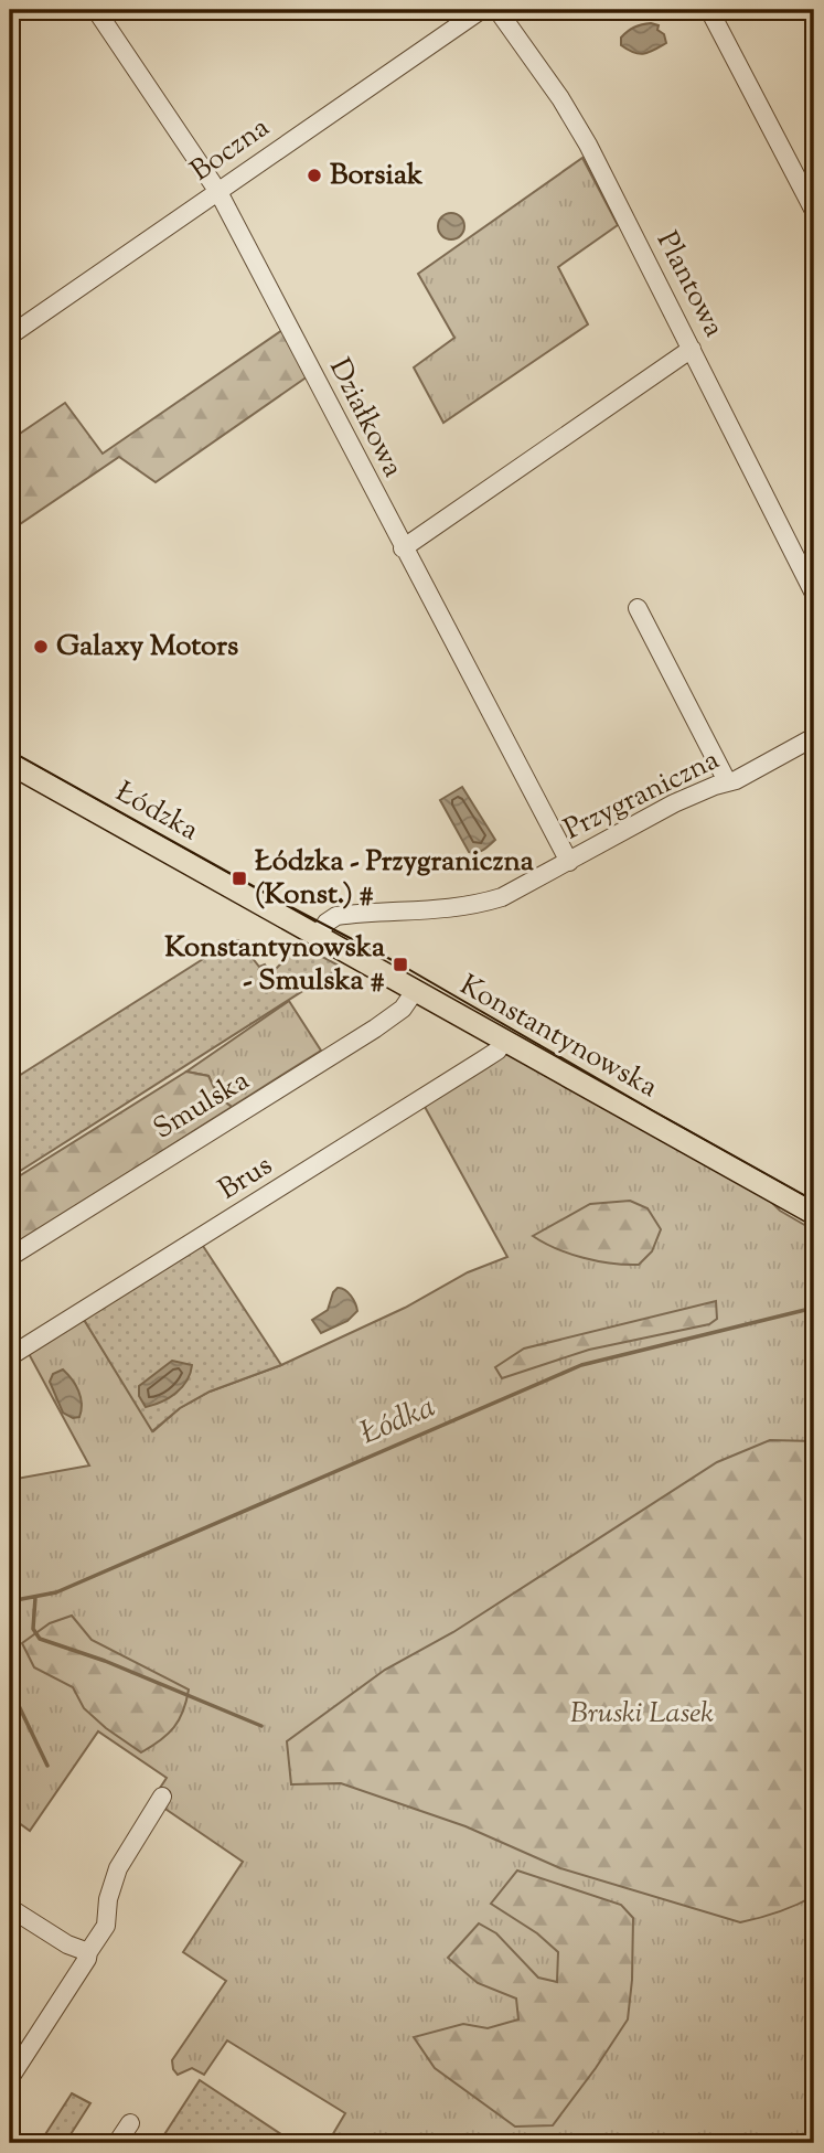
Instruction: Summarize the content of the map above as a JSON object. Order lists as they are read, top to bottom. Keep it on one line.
{"streets":{"main road":["Łódzka","Konstantynowska"],"street":["Boczna","Plantowa","Działkowa","Przygraniczna","Smulska","Brus"]},"crossings":[["Boczna","Działkowa"],["Działkowa","Przygraniczna"],["Przygraniczna","Konstantynowska"],["Łódzka","Konstantynowska"],["Konstantynowska","Smulska"],["Konstantynowska","Brus"]],"water":["Łódka"],"parks":["Bruski Lasek"],"places":{"other":["Borsiak","Galaxy Motors"],"transit":["Łódzka - Przygraniczna (Konst.) #","Konstantynowska - Smulska #"]}}
